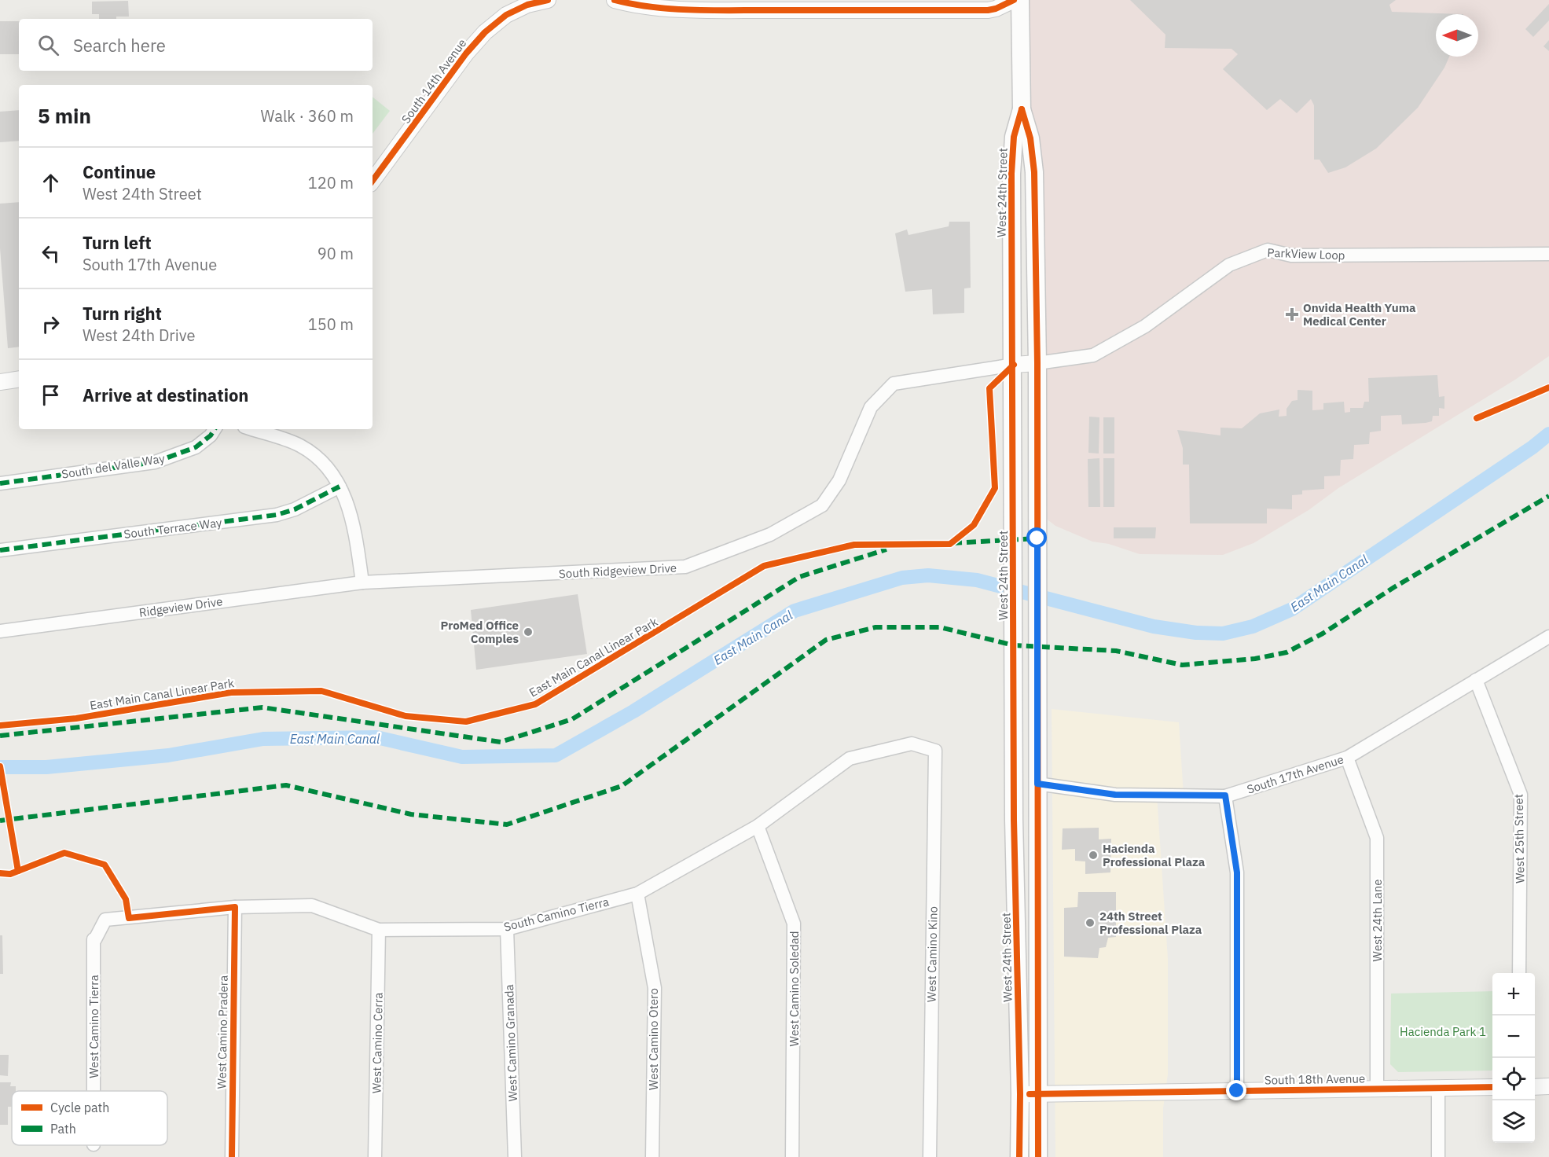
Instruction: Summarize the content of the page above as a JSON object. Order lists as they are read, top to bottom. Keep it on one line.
{"streets":{"main road":["West 24th Street"],"street":["South 14th Avenue","ParkView Loop","South del Valle Way","South Terrace Way","South Ridgeview Drive","Ridgeview Drive","South 17th Avenue","West 25th Street","South Camino Tierra","West 24th Lane","West Camino Kino","West Camino Soledad","West Camino Tierra","West Camino Pradera","West Camino Otero","West Camino Cerra","West Camino Granada","South 18th Avenue"],"cycle path":["East Main Canal Linear Park"]},"crossings":[["West 24th Street","ParkView Loop"],["West 24th Street","South Ridgeview Drive"],["West 24th Street","South 17th Avenue"],["West 24th Street","South 18th Avenue"],["South Ridgeview Drive","Ridgeview Drive"],["South 17th Avenue","West 25th Street"],["South 17th Avenue","West 24th Lane"],["South Camino Tierra","West Camino Kino"],["South Camino Tierra","West Camino Soledad"],["South Camino Tierra","West Camino Tierra"],["South Camino Tierra","West Camino Pradera"],["South Camino Tierra","West Camino Otero"],["South Camino Tierra","West Camino Cerra"],["South Camino Tierra","West Camino Granada"],["West 24th Lane","South 18th Avenue"]],"water":["East Main Canal"],"parks":["Hacienda Park 1"],"places":{"health":["Onvida Health Yuma Medical Center"],"other":["ProMed Office Comples","Hacienda Professional Plaza","24th Street Professional Plaza"]},"legend":["Cycle path","Path"],"north":"left","page":{"search":"Search here","heading":["5 min","Walk · 360 m"],"list":[["Continue","West 24th Street","120 m"],["Turn left","South 17th Avenue","90 m"],["Turn right","West 24th Drive","150 m"],"Arrive at destination"],"map_buttons":["+","−"]}}
